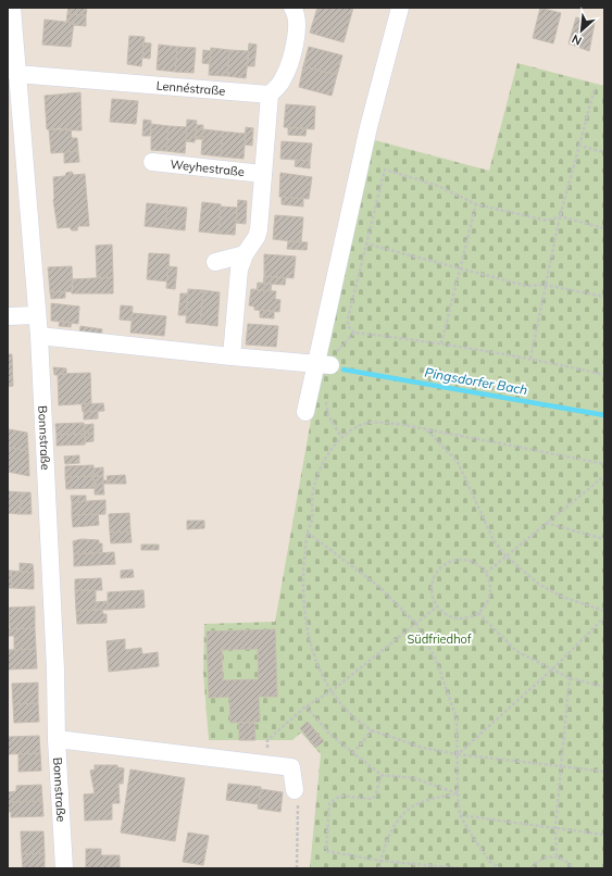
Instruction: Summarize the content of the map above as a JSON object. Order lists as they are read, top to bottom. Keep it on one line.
{"streets":{"street":["Lennéstraße","Weyhestraße","Bonnstraße"]},"crossings":[["Lennéstraße","Bonnstraße"]],"water":["Pingsdorfer Bach"],"parks":["Südfriedhof"],"north":"bottom left"}
